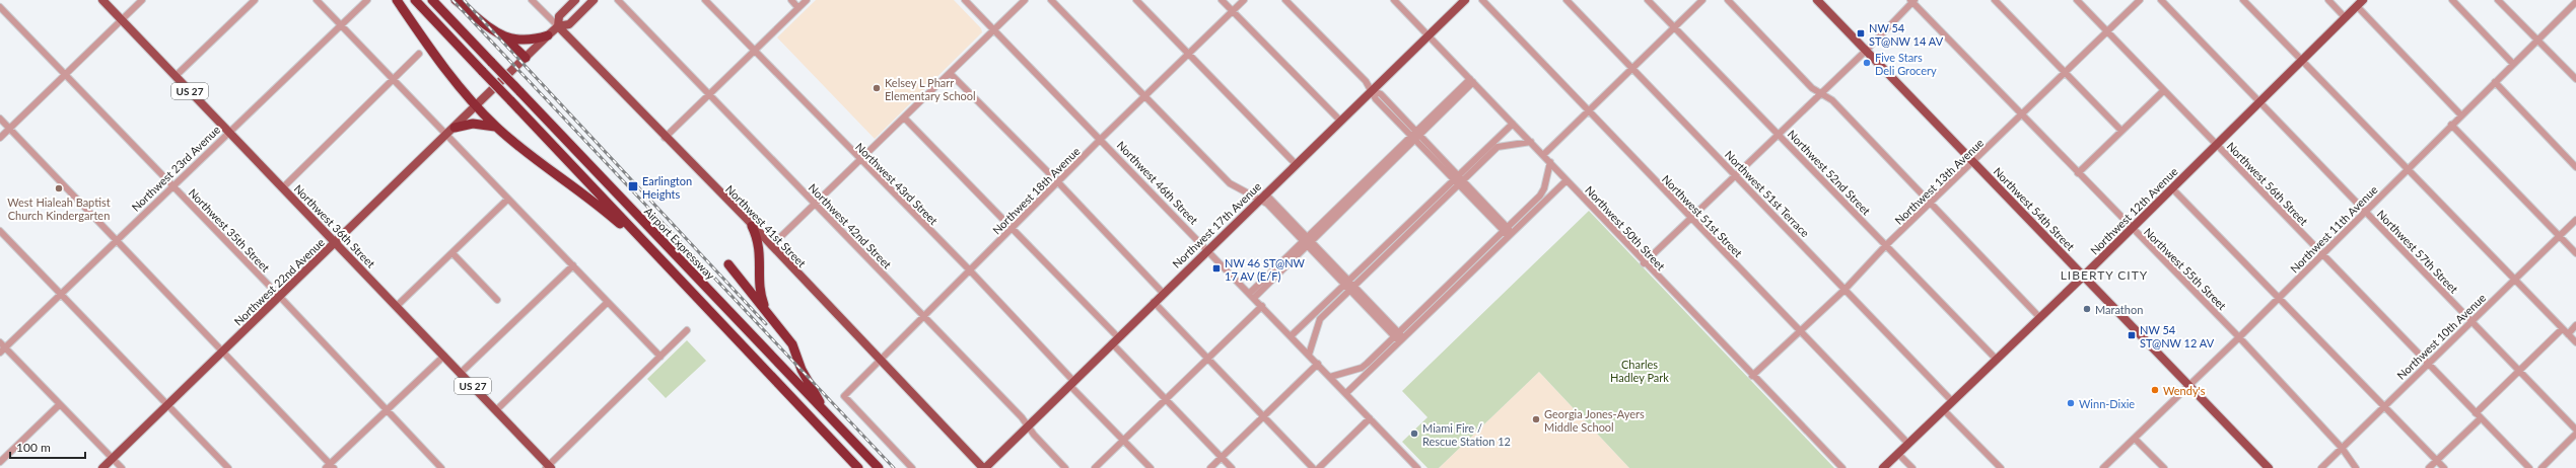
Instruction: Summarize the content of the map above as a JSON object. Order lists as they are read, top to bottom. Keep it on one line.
{"streets":{"highway":["Airport Expressway"],"main road":["US 27","Northwest 54th Street","Northwest 12th Avenue","Northwest 17th Avenue","Northwest 36th Street","Northwest 41st Street","Northwest 22nd Avenue"],"street":["Northwest 23rd Avenue","Northwest 52nd Street","Northwest 13th Avenue","Northwest 46th Street","Northwest 43rd Street","Northwest 56th Street","Northwest 18th Avenue","Northwest 51st Terrace","Northwest 51st Street","Northwest 42nd Street","Northwest 50th Street","Northwest 11th Avenue","Northwest 35th Street","Northwest 57th Street","Northwest 55th Street","Northwest 10th Avenue"]},"crossings":[["Northwest 23rd Avenue","Northwest 36th Street"],["Northwest 23rd Avenue","Northwest 35th Street"],["Northwest 52nd Street","Northwest 13th Avenue"],["Northwest 52nd Street","Northwest 12th Avenue"],["Northwest 13th Avenue","Northwest 56th Street"],["Northwest 13th Avenue","Northwest 51st Terrace"],["Northwest 13th Avenue","Northwest 54th Street"],["Northwest 13th Avenue","Northwest 51st Street"],["Northwest 13th Avenue","Northwest 50th Street"],["Northwest 13th Avenue","Northwest 55th Street"],["Northwest 46th Street","Northwest 18th Avenue"],["Northwest 46th Street","Northwest 17th Avenue"],["Northwest 43rd Street","Northwest 18th Avenue"],["Northwest 43rd Street","Northwest 17th Avenue"],["Northwest 56th Street","Northwest 12th Avenue"],["Northwest 56th Street","Northwest 11th Avenue"],["Northwest 56th Street","Northwest 10th Avenue"],["Northwest 18th Avenue","Northwest 41st Street"],["Northwest 18th Avenue","Northwest 42nd Street"],["Northwest 51st Terrace","Northwest 12th Avenue"],["Northwest 54th Street","Northwest 12th Avenue"],["Northwest 54th Street","Northwest 11th Avenue"],["Northwest 12th Avenue","Northwest 51st Street"],["Northwest 12th Avenue","Northwest 57th Street"],["Northwest 12th Avenue","Northwest 55th Street"],["Northwest 17th Avenue","Northwest 41st Street"],["Northwest 17th Avenue","Northwest 42nd Street"],["Northwest 17th Avenue","Northwest 50th Street"],["Northwest 36th Street","Northwest 22nd Avenue"],["Northwest 41st Street","Northwest 22nd Avenue"],["Northwest 11th Avenue","Northwest 57th Street"],["Northwest 11th Avenue","Northwest 55th Street"],["Northwest 35th Street","Northwest 22nd Avenue"],["Northwest 57th Street","Northwest 10th Avenue"],["Northwest 55th Street","Northwest 10th Avenue"]],"districts":["LIBERTY CITY"],"parks":["Charles Hadley Park"],"places":{"transit":["NW 54 ST@NW 14 AV","Earlington Heights","NW 46 ST@NW 17 AV (E/F)","NW 54 ST@NW 12 AV"],"other":["Five Stars Deli Grocery","Kelsey L Pharr Elementary School","West Hialeah Baptist Church Kindergarten","Marathon","Wendy's","Winn-Dixie","Georgia Jones-Ayers Middle School","Miami Fire / Rescue Station 12"]},"scale_bar":"100 m"}
